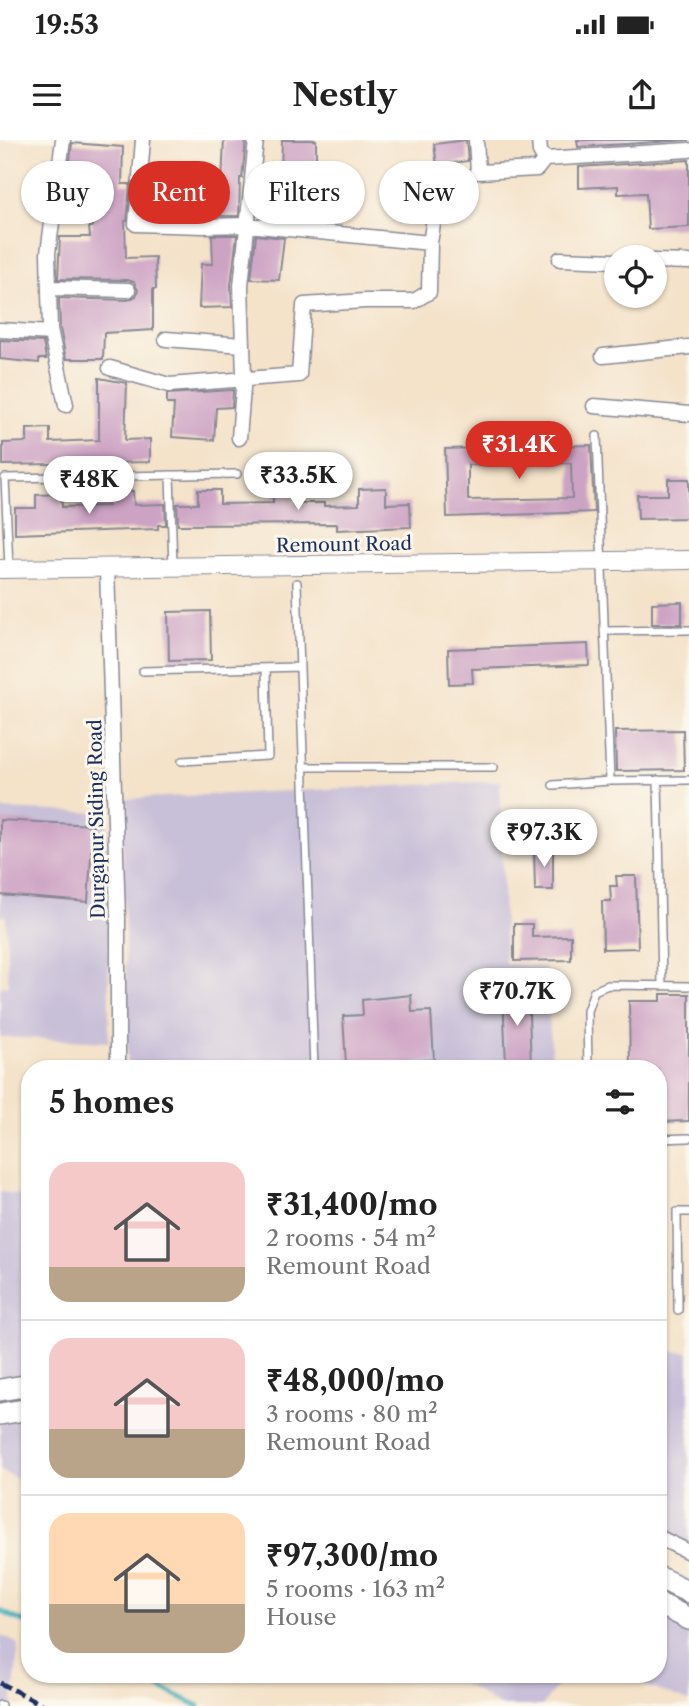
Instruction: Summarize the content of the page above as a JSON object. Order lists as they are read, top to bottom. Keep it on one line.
{"streets":{"street":["Remount Road","Durgapur Siding Road"]},"crossings":[["Remount Road","Durgapur Siding Road"]],"page":{"status":"19:53","header":"Nestly","chip":["Buy","Rent","Filters","New"],"price":["₹31.4K","₹33.5K","₹48K","₹97.3K","₹70.7K"],"heading":"5 homes","list":[{"name":"₹31,400/mo","note":"2 rooms · 54 m² · Remount Road"},{"name":"₹48,000/mo","note":"3 rooms · 80 m² · Remount Road"},{"name":"₹97,300/mo","note":"5 rooms · 163 m² · House"}]}}
